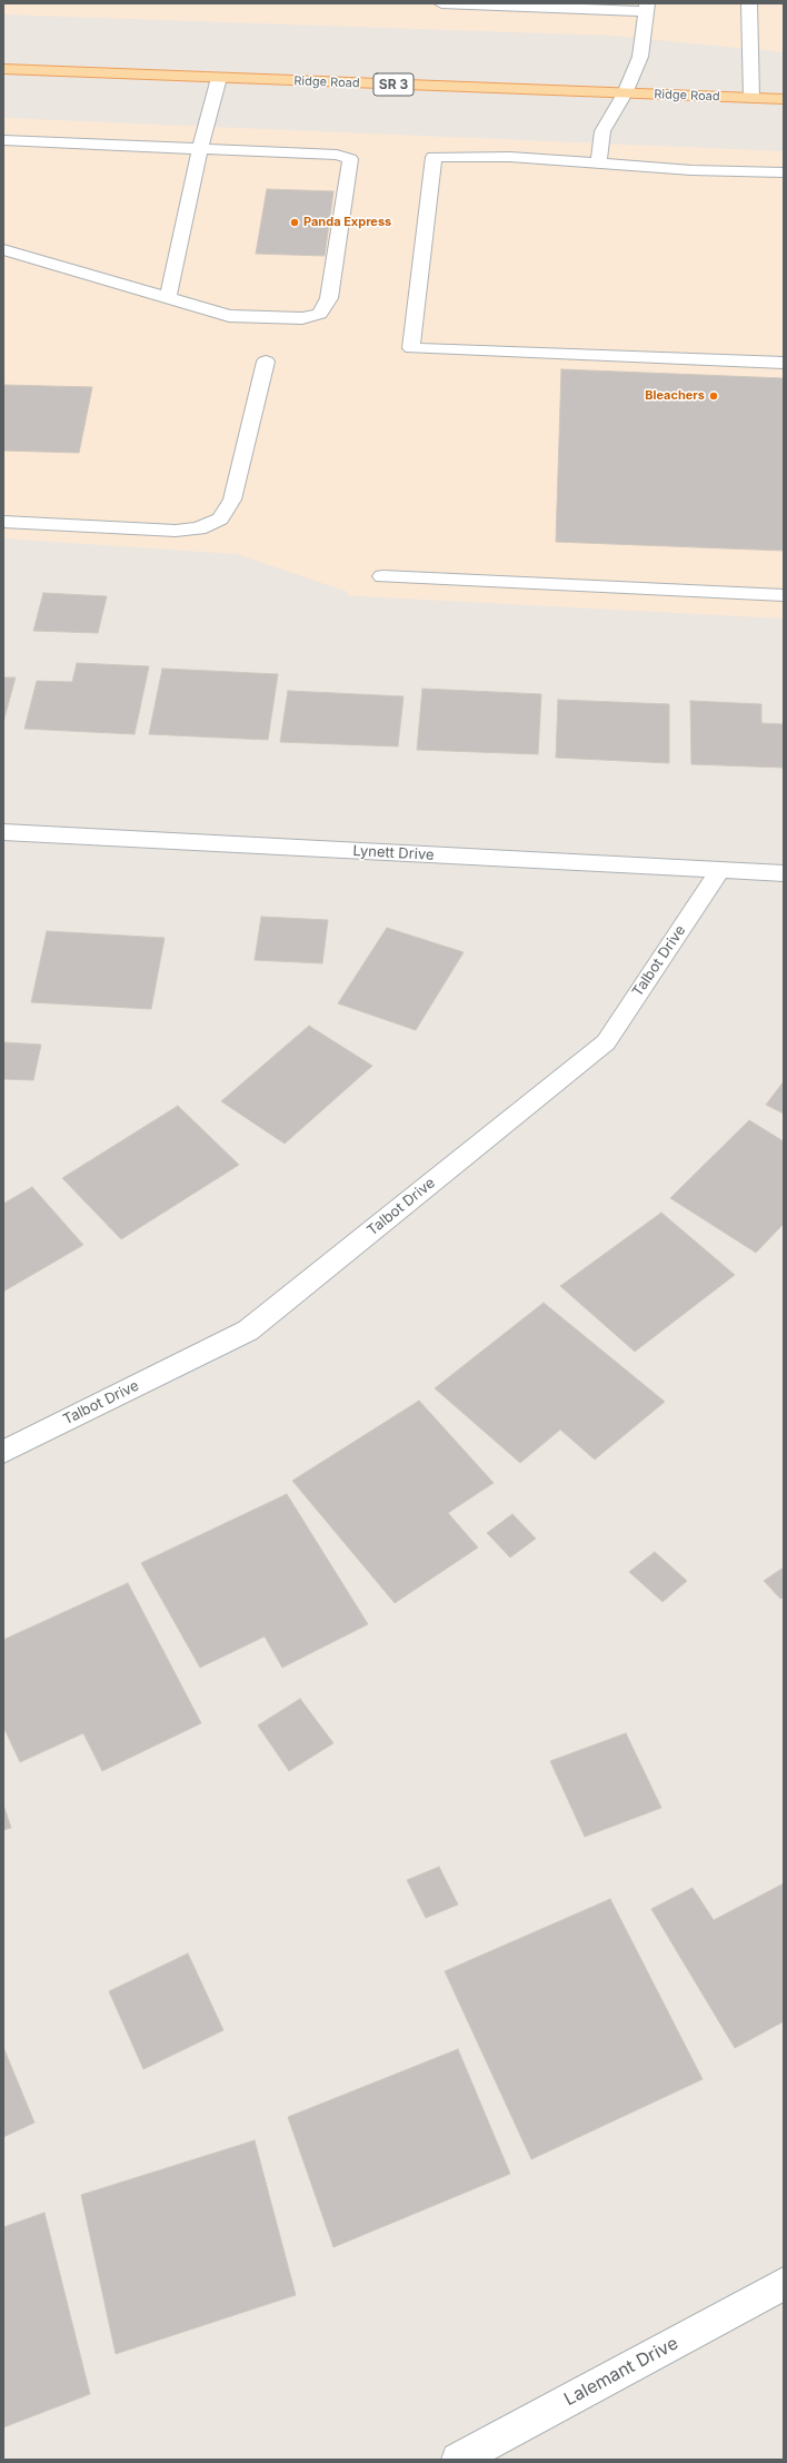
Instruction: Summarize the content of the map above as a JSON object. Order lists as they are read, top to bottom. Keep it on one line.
{"streets":{"main road":["Ridge Road","SR 3"],"street":["Lynett Drive","Talbot Drive","Lalemant Drive"]},"crossings":[["Lynett Drive","Talbot Drive"]],"places":["Panda Express","Bleachers"]}
